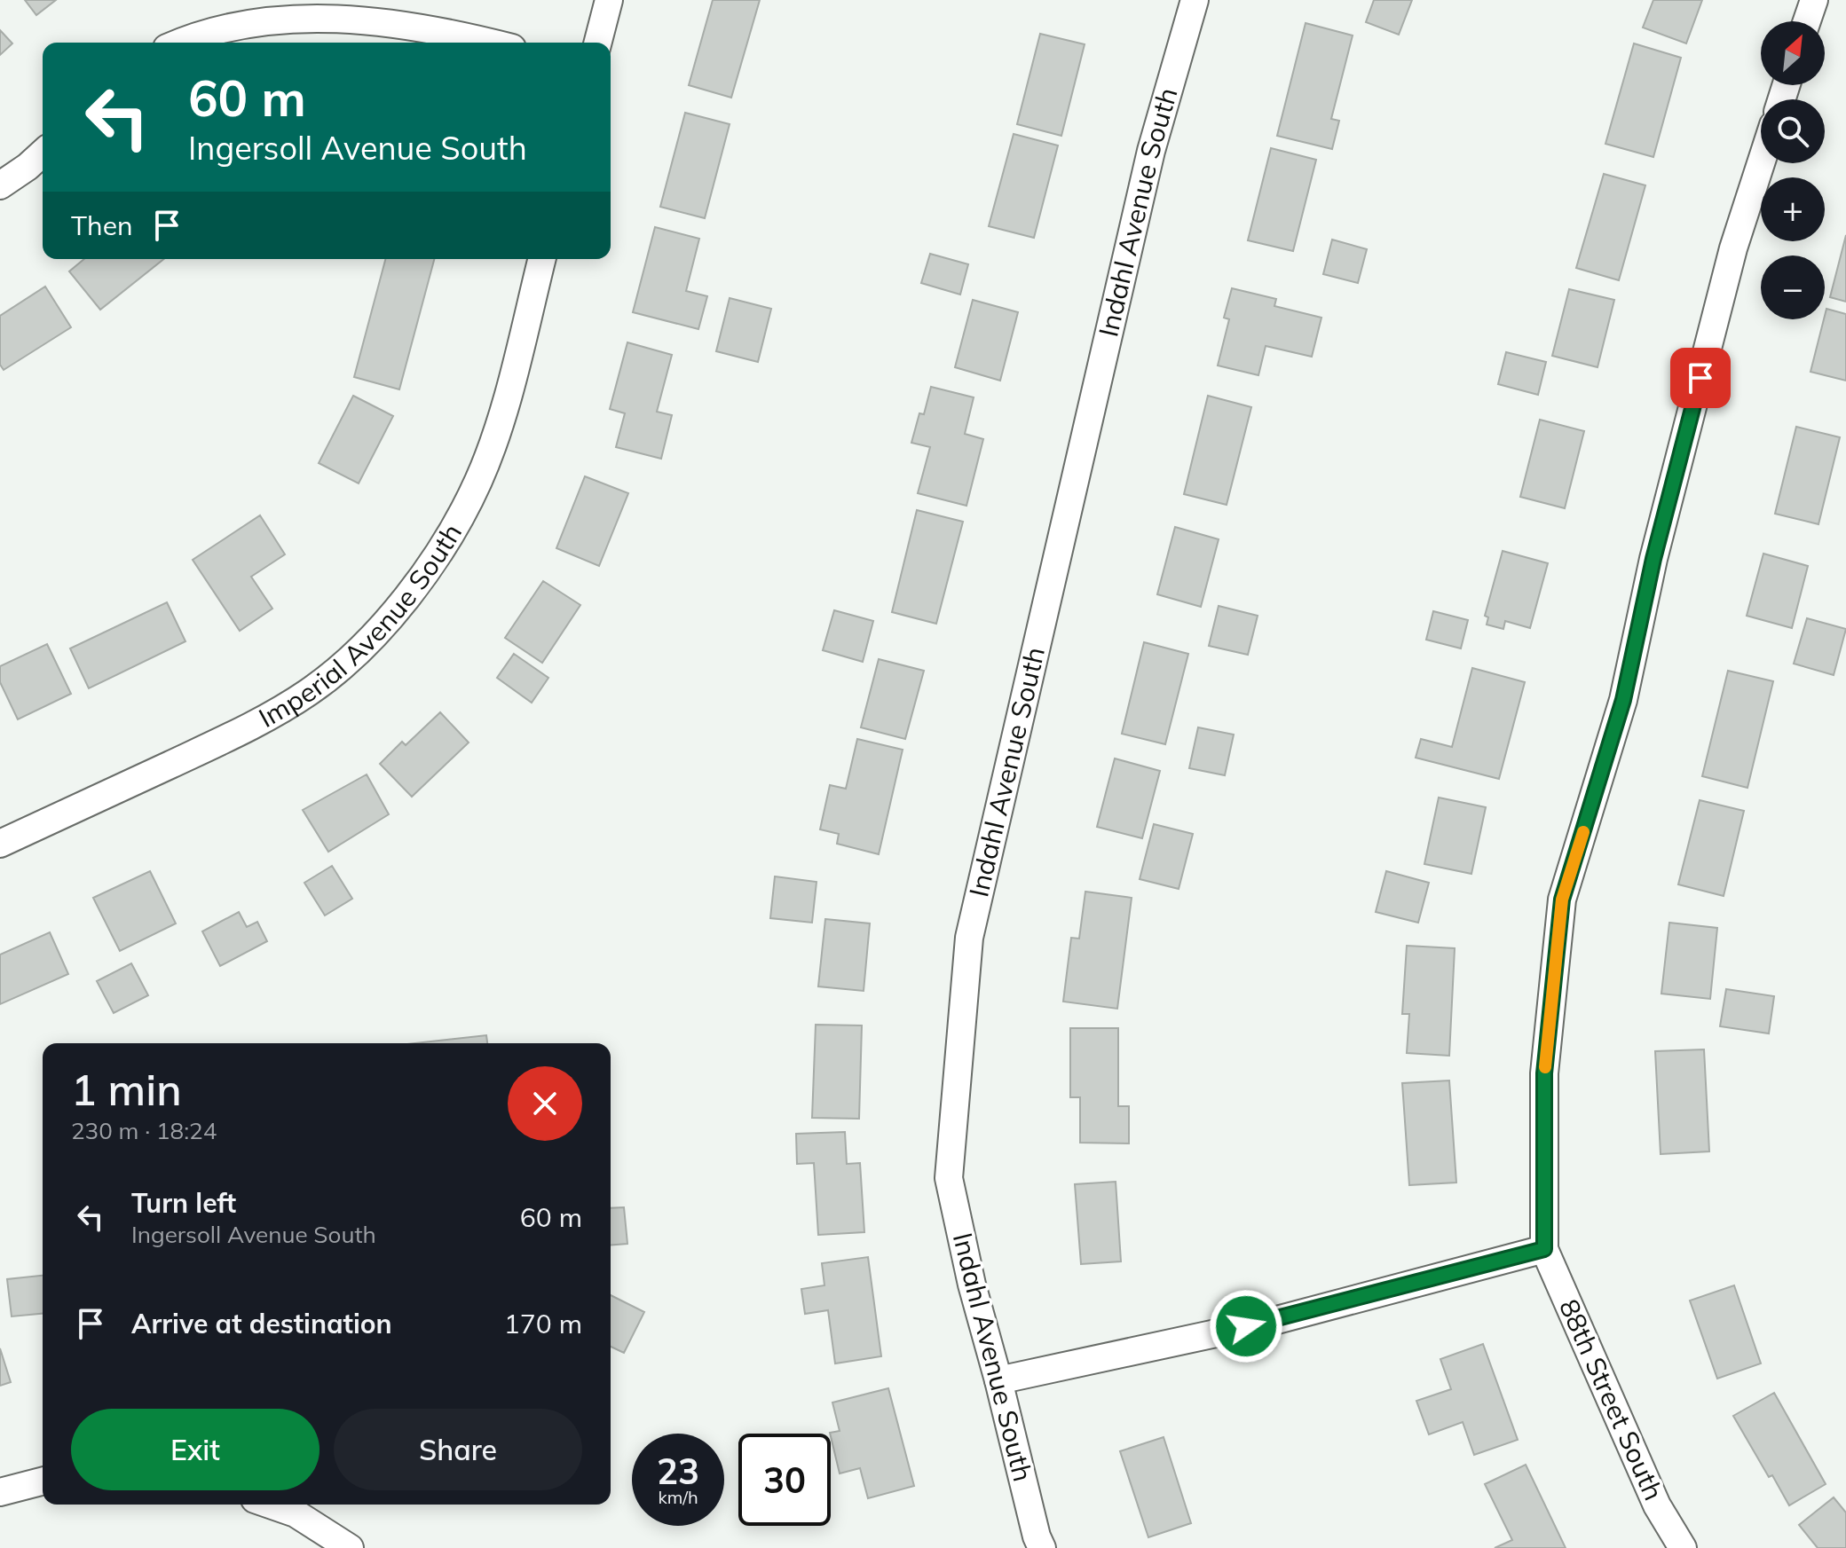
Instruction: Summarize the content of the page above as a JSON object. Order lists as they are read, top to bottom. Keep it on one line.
{"streets":{"street":["Indahl Avenue South","Imperial Avenue South","88th Street South"]},"north":"top right","page":{"map_buttons":["+","−"],"turn":["60 m","Ingersoll Avenue South"],"then":"Then","heading":["1 min","230 m · 18:24"],"list":[{"name":"Turn left","note":"Ingersoll Avenue South","value":"60 m"},{"name":"Arrive at destination","value":"170 m"}],"buttons":["Exit","Share"],"speed":"23 km/h","limit":"30"}}
